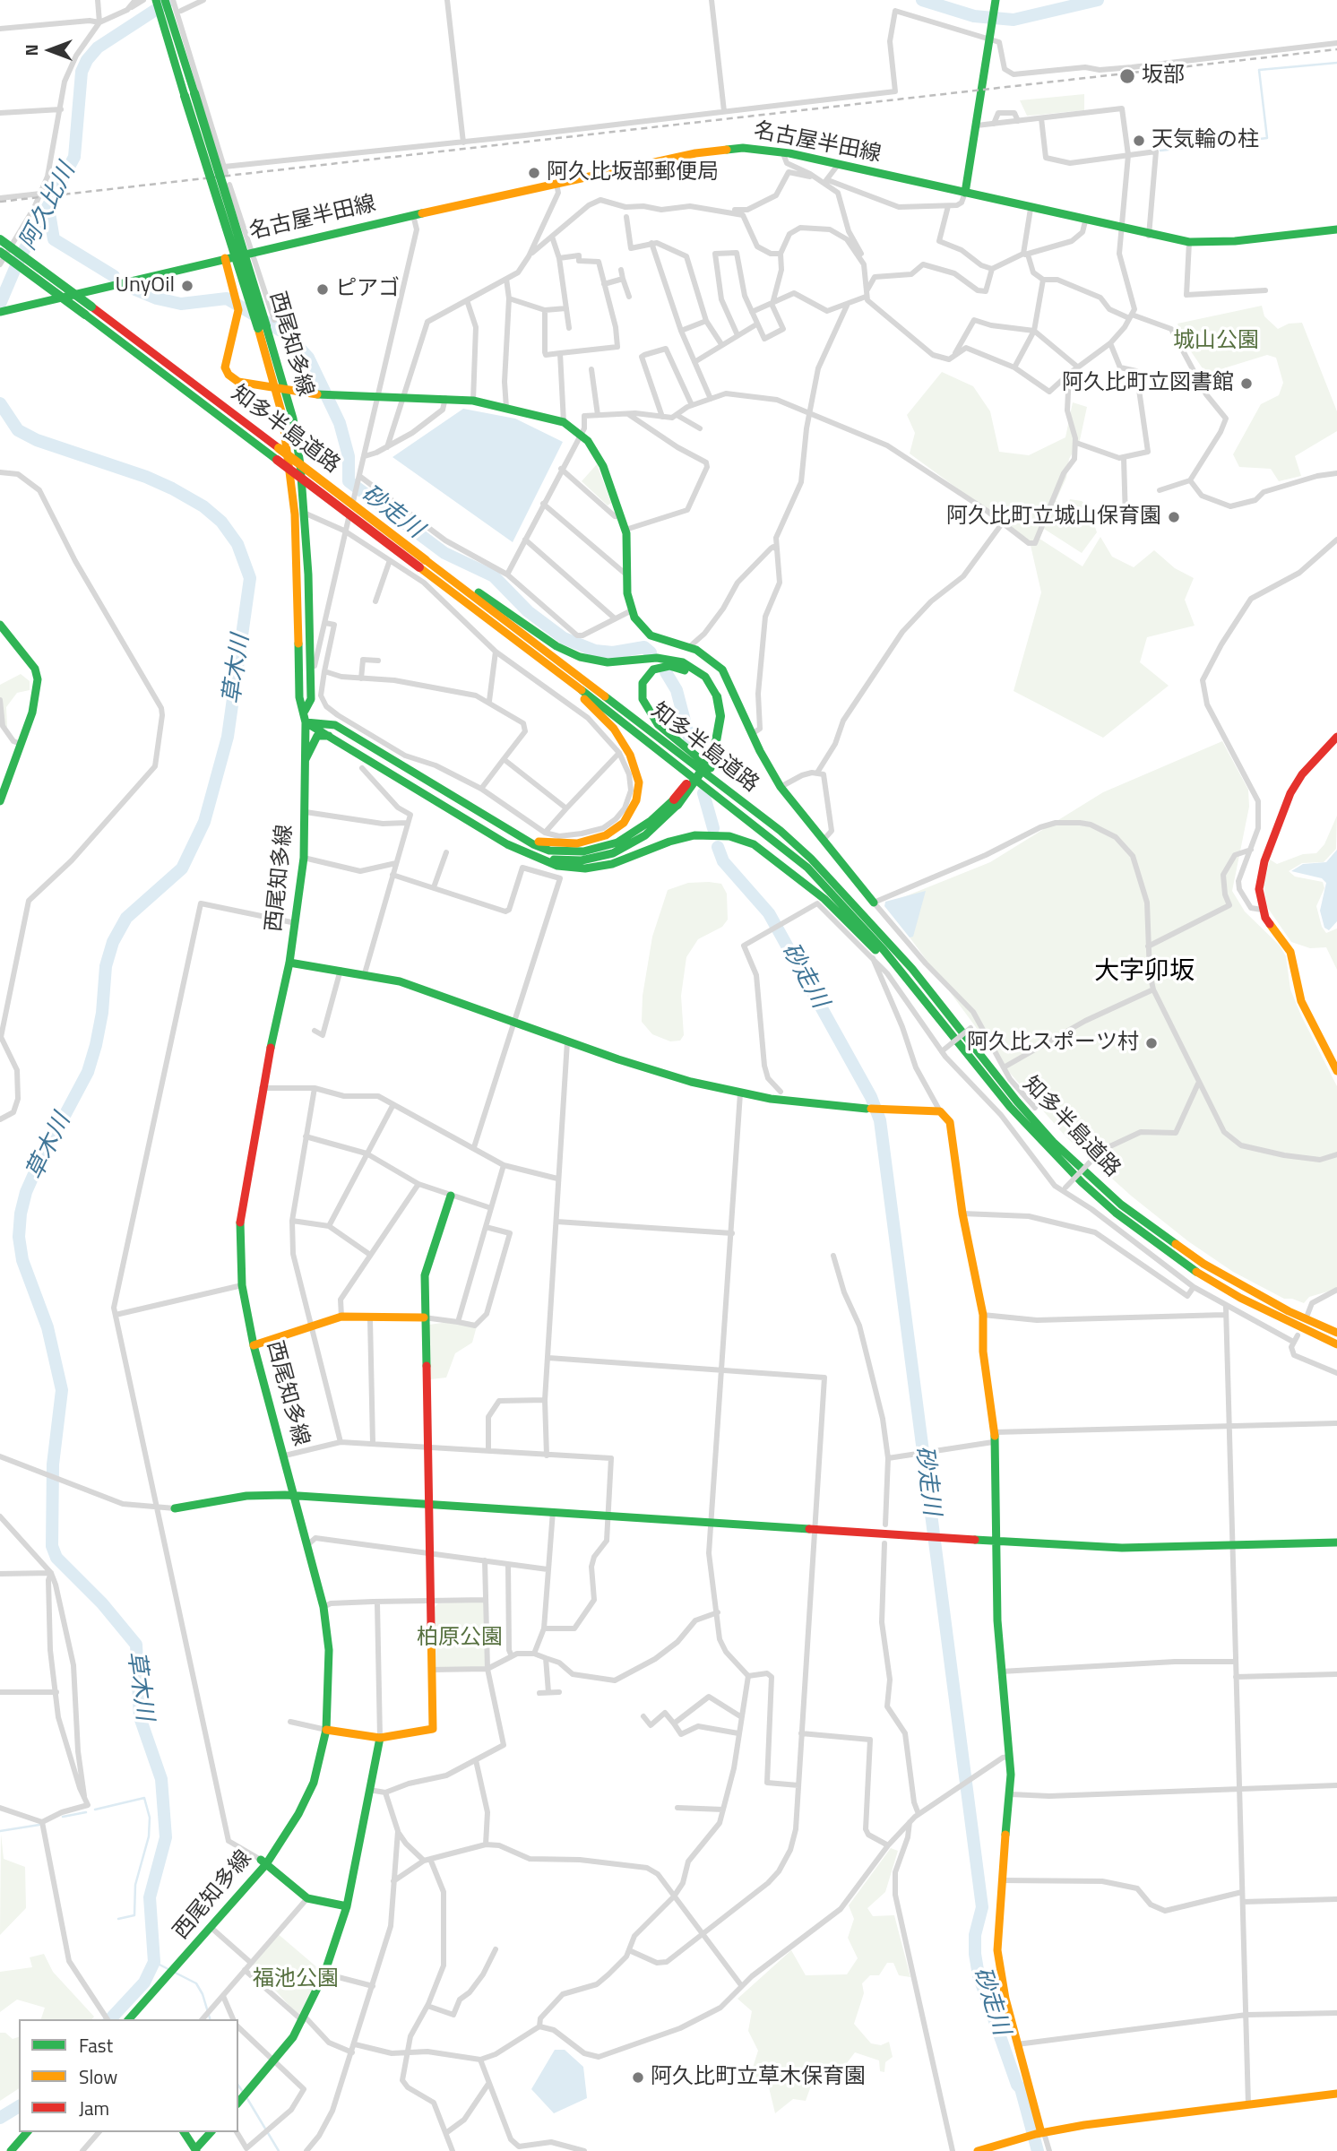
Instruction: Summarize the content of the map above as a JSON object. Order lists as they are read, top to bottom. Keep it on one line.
{"streets":{"main road":["名古屋半田線","西尾知多線","知多半島道路"]},"districts":["大字卯坂"],"water":["阿久比川","砂走川","草木川"],"parks":["城山公園","柏原公園","福池公園"],"places":["坂部","天気輪の柱","阿久比坂部郵便局","UnyOil","ピアゴ","阿久比町立図書館","阿久比町立城山保育園","阿久比スポーツ村","阿久比町立草木保育園"],"legend":["Fast","Slow","Jam"],"north":"left"}
